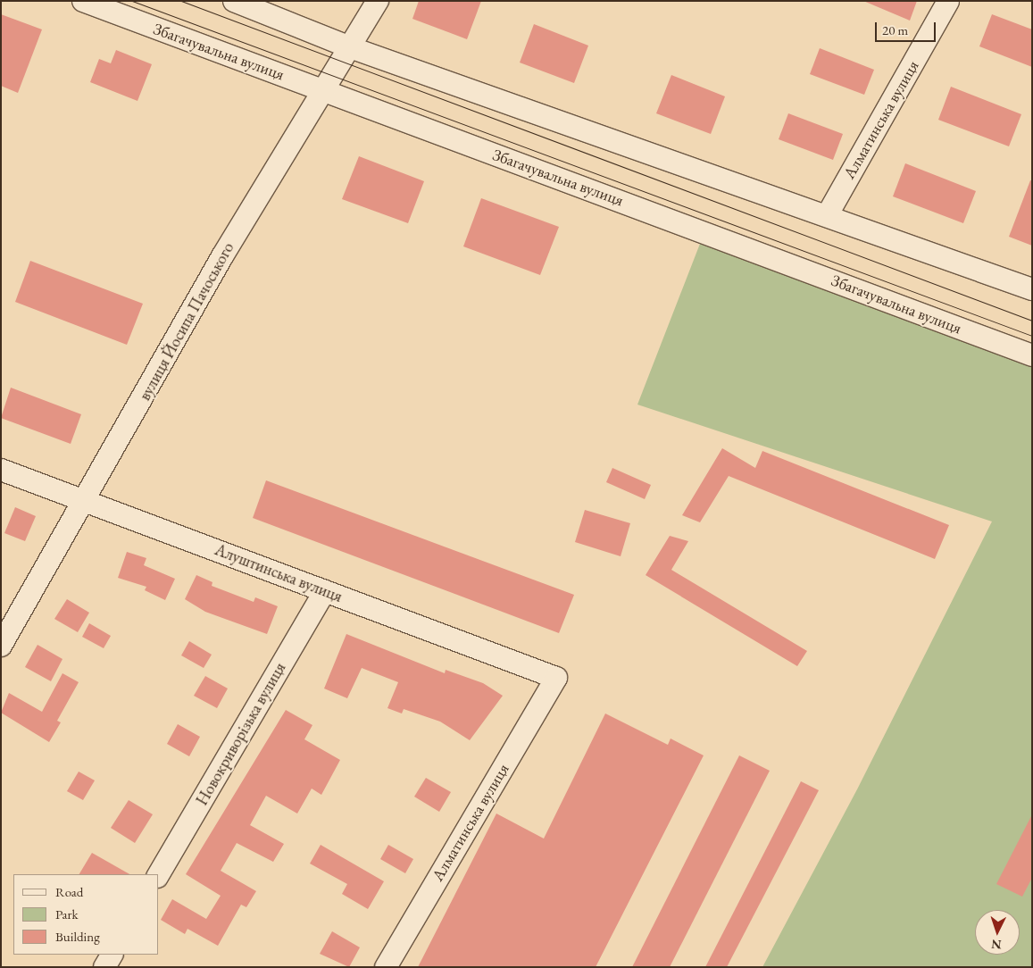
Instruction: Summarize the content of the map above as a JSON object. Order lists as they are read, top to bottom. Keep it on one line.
{"streets":{"street":["Збагачувальна вулиця","Алматинська вулиця","вулиця Йосипа Пачоського","Алуштинська вулиця","Новокриворізька вулиця"]},"crossings":[["Збагачувальна вулиця","вулиця Йосипа Пачоського"],["Алматинська вулиця","Алуштинська вулиця"],["вулиця Йосипа Пачоського","Алуштинська вулиця"],["Алуштинська вулиця","Новокриворізька вулиця"]],"legend":["Road","Park","Building"],"scale_bar":"20 m","north":"bottom"}
